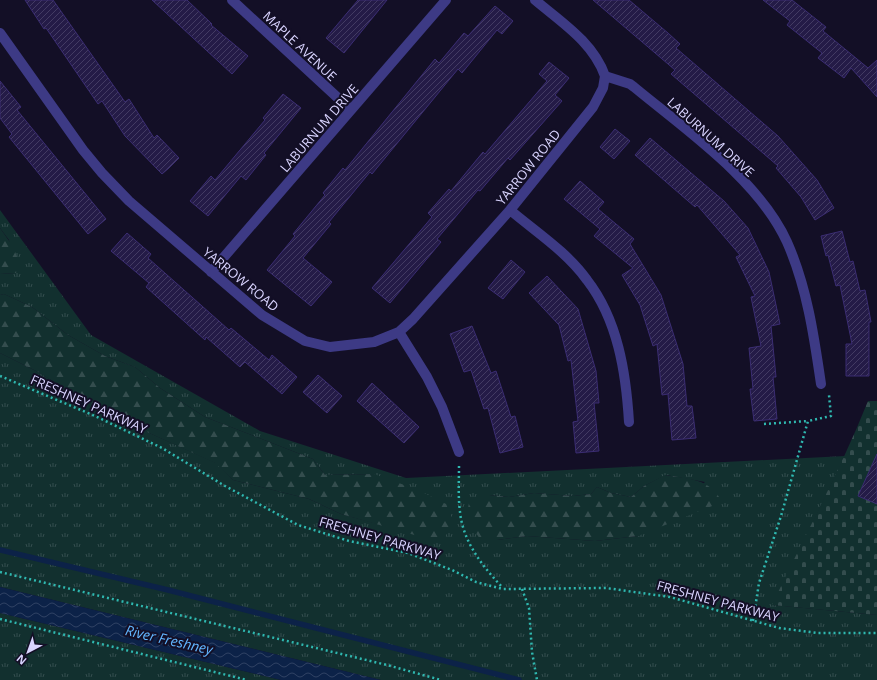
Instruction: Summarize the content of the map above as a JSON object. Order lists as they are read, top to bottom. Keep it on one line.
{"streets":{"street":["MAPLE AVENUE","LABURNUM DRIVE","YARROW ROAD"],"path":["FRESHNEY PARKWAY"]},"crossings":[["MAPLE AVENUE","LABURNUM DRIVE"],["LABURNUM DRIVE","YARROW ROAD"]],"water":["River Freshney"],"north":"bottom left"}
